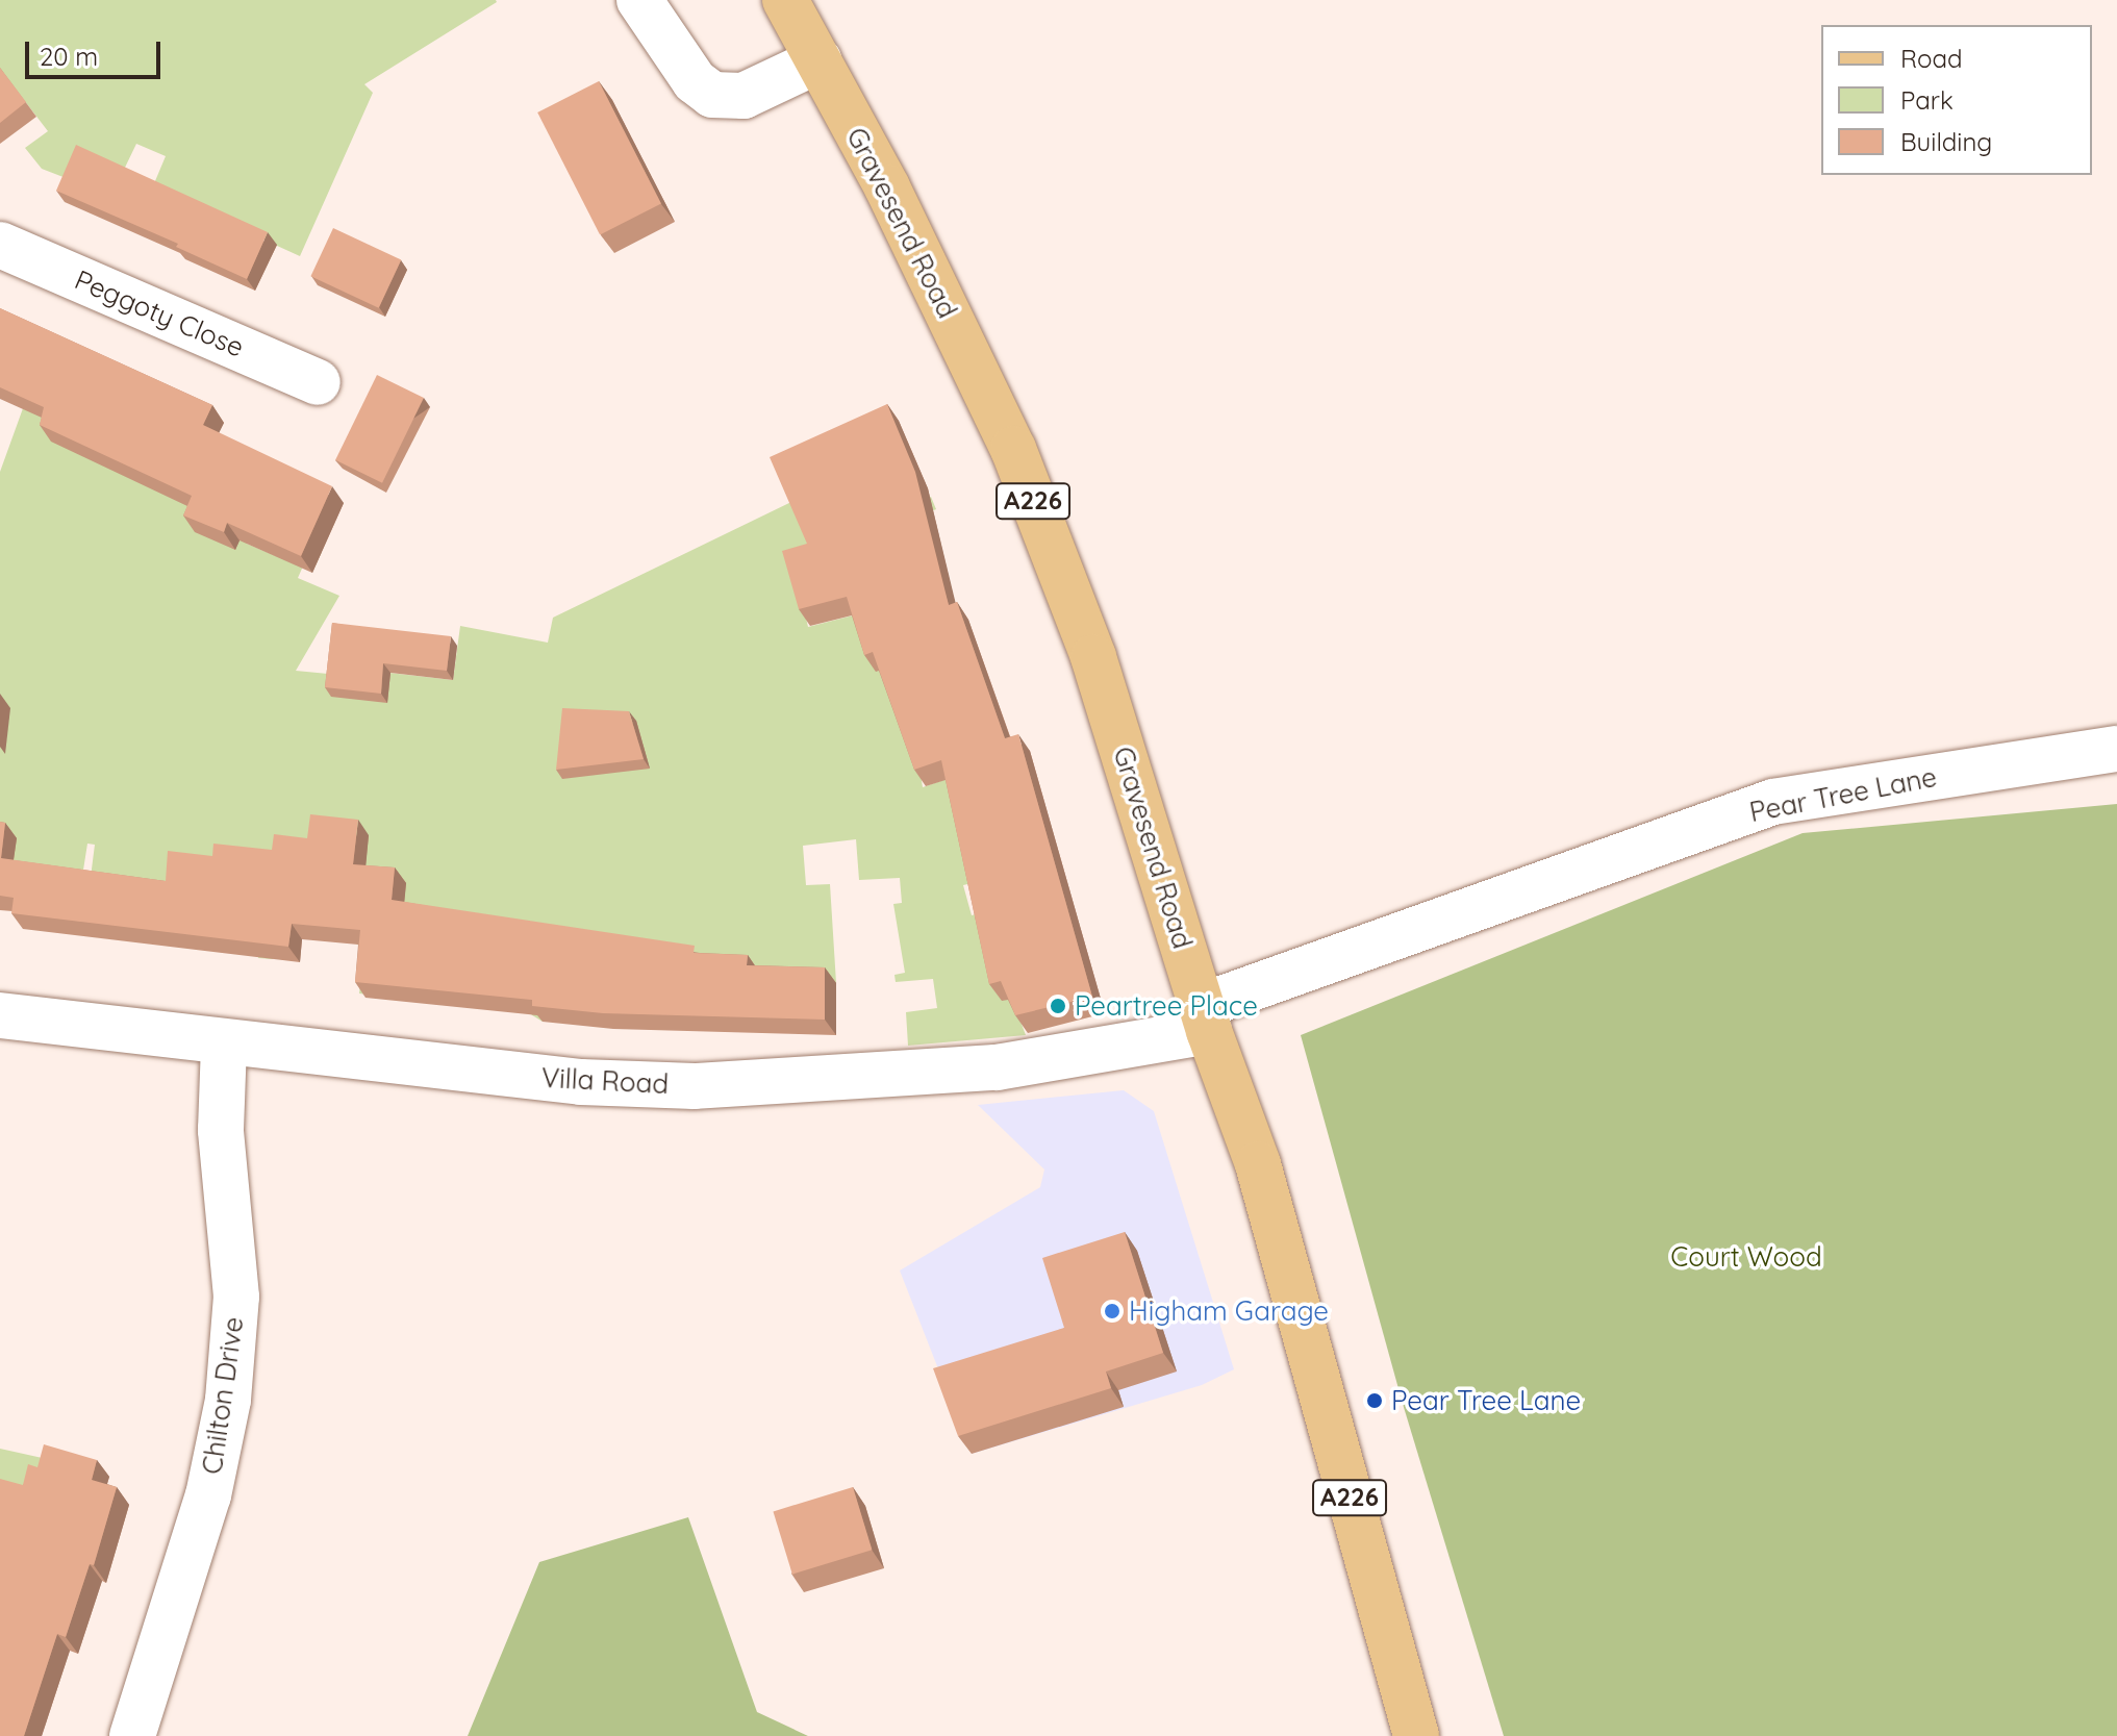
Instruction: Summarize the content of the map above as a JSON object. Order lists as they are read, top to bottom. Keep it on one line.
{"streets":{"main road":["Gravesend Road","A226"],"street":["Peggoty Close","Pear Tree Lane","Villa Road","Chilton Drive"]},"crossings":[["Gravesend Road","Pear Tree Lane"],["Gravesend Road","Villa Road"],["Pear Tree Lane","Villa Road"],["Villa Road","Chilton Drive"]],"parks":["Court Wood"],"places":["Peartree Place","Higham Garage","Pear Tree Lane"],"legend":["Road","Park","Building"],"scale_bar":"20 m"}
